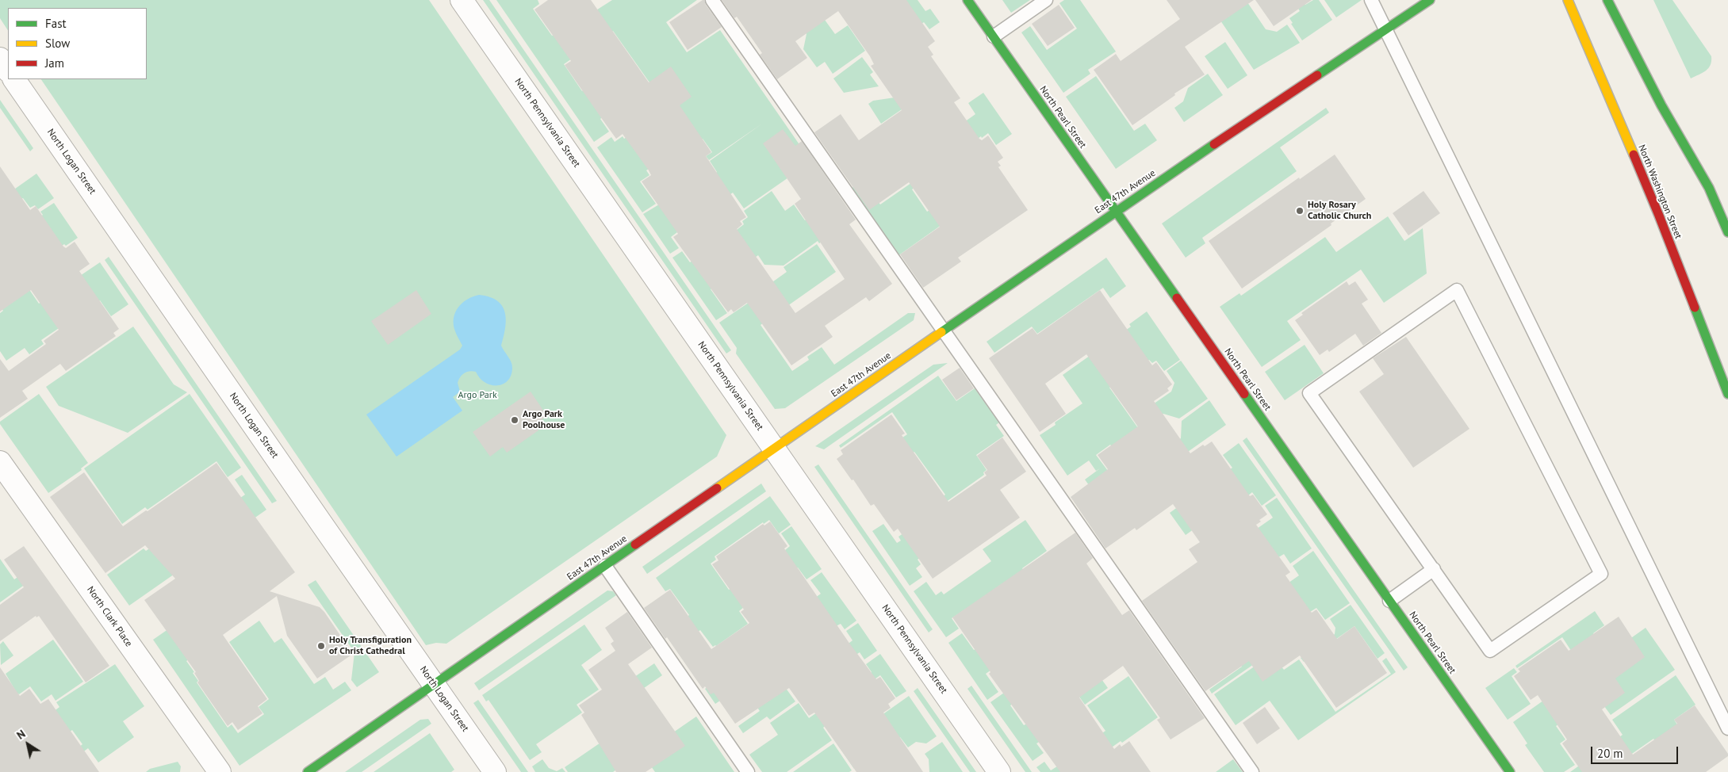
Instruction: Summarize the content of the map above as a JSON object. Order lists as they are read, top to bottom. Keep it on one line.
{"streets":{"street":["North Pearl Street","North Pennsylvania Street","North Logan Street","East 47th Avenue","North Washington Street","North Clark Place"]},"crossings":[["North Pearl Street","East 47th Avenue"],["North Pennsylvania Street","East 47th Avenue"],["North Logan Street","East 47th Avenue"]],"parks":["Argo Park"],"places":["Holy Rosary Catholic Church","Argo Park Poolhouse","Holy Transfiguration of Christ Cathedral"],"legend":["Fast","Slow","Jam"],"scale_bar":"20 m","north":"top left"}
